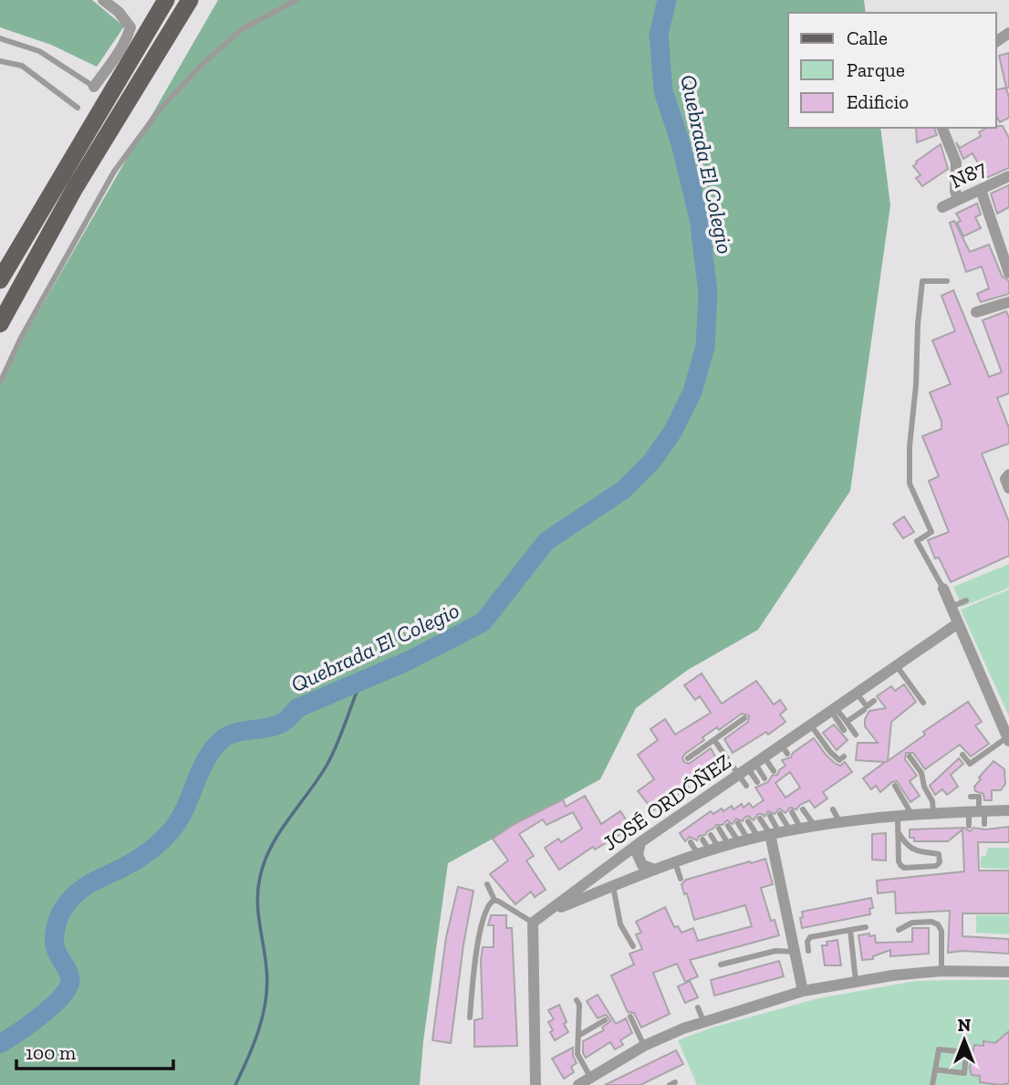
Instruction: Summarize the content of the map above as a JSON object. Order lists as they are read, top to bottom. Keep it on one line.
{"streets":{"street":["N87","JOSÉ ORDÓÑEZ"]},"water":["Quebrada El Colegio"],"legend":["Calle","Parque","Edificio"],"scale_bar":"100 m","north":"top"}
